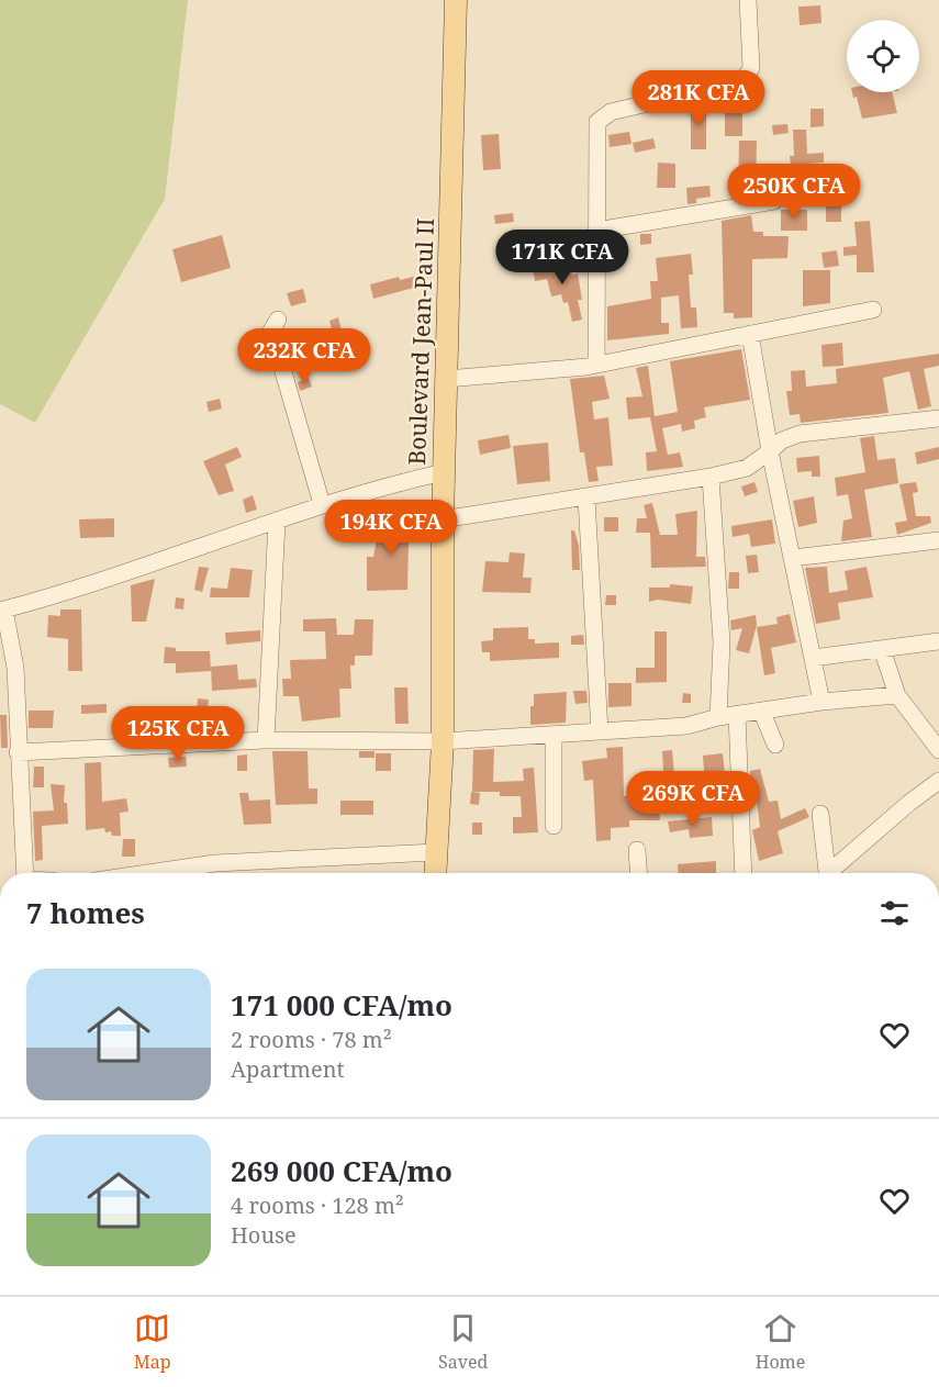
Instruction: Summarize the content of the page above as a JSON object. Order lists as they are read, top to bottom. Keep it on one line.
{"streets":{"main road":["Boulevard Jean-Paul II"]},"page":{"price":["281K CFA","250K CFA","171K CFA","232K CFA","194K CFA","125K CFA","269K CFA"],"heading":"7 homes","list":[{"name":"171 000 CFA/mo","note":"2 rooms · 78 m² · Apartment"},{"name":"269 000 CFA/mo","note":"4 rooms · 128 m² · House"}],"tabs":["Map","Saved","Home"]}}
